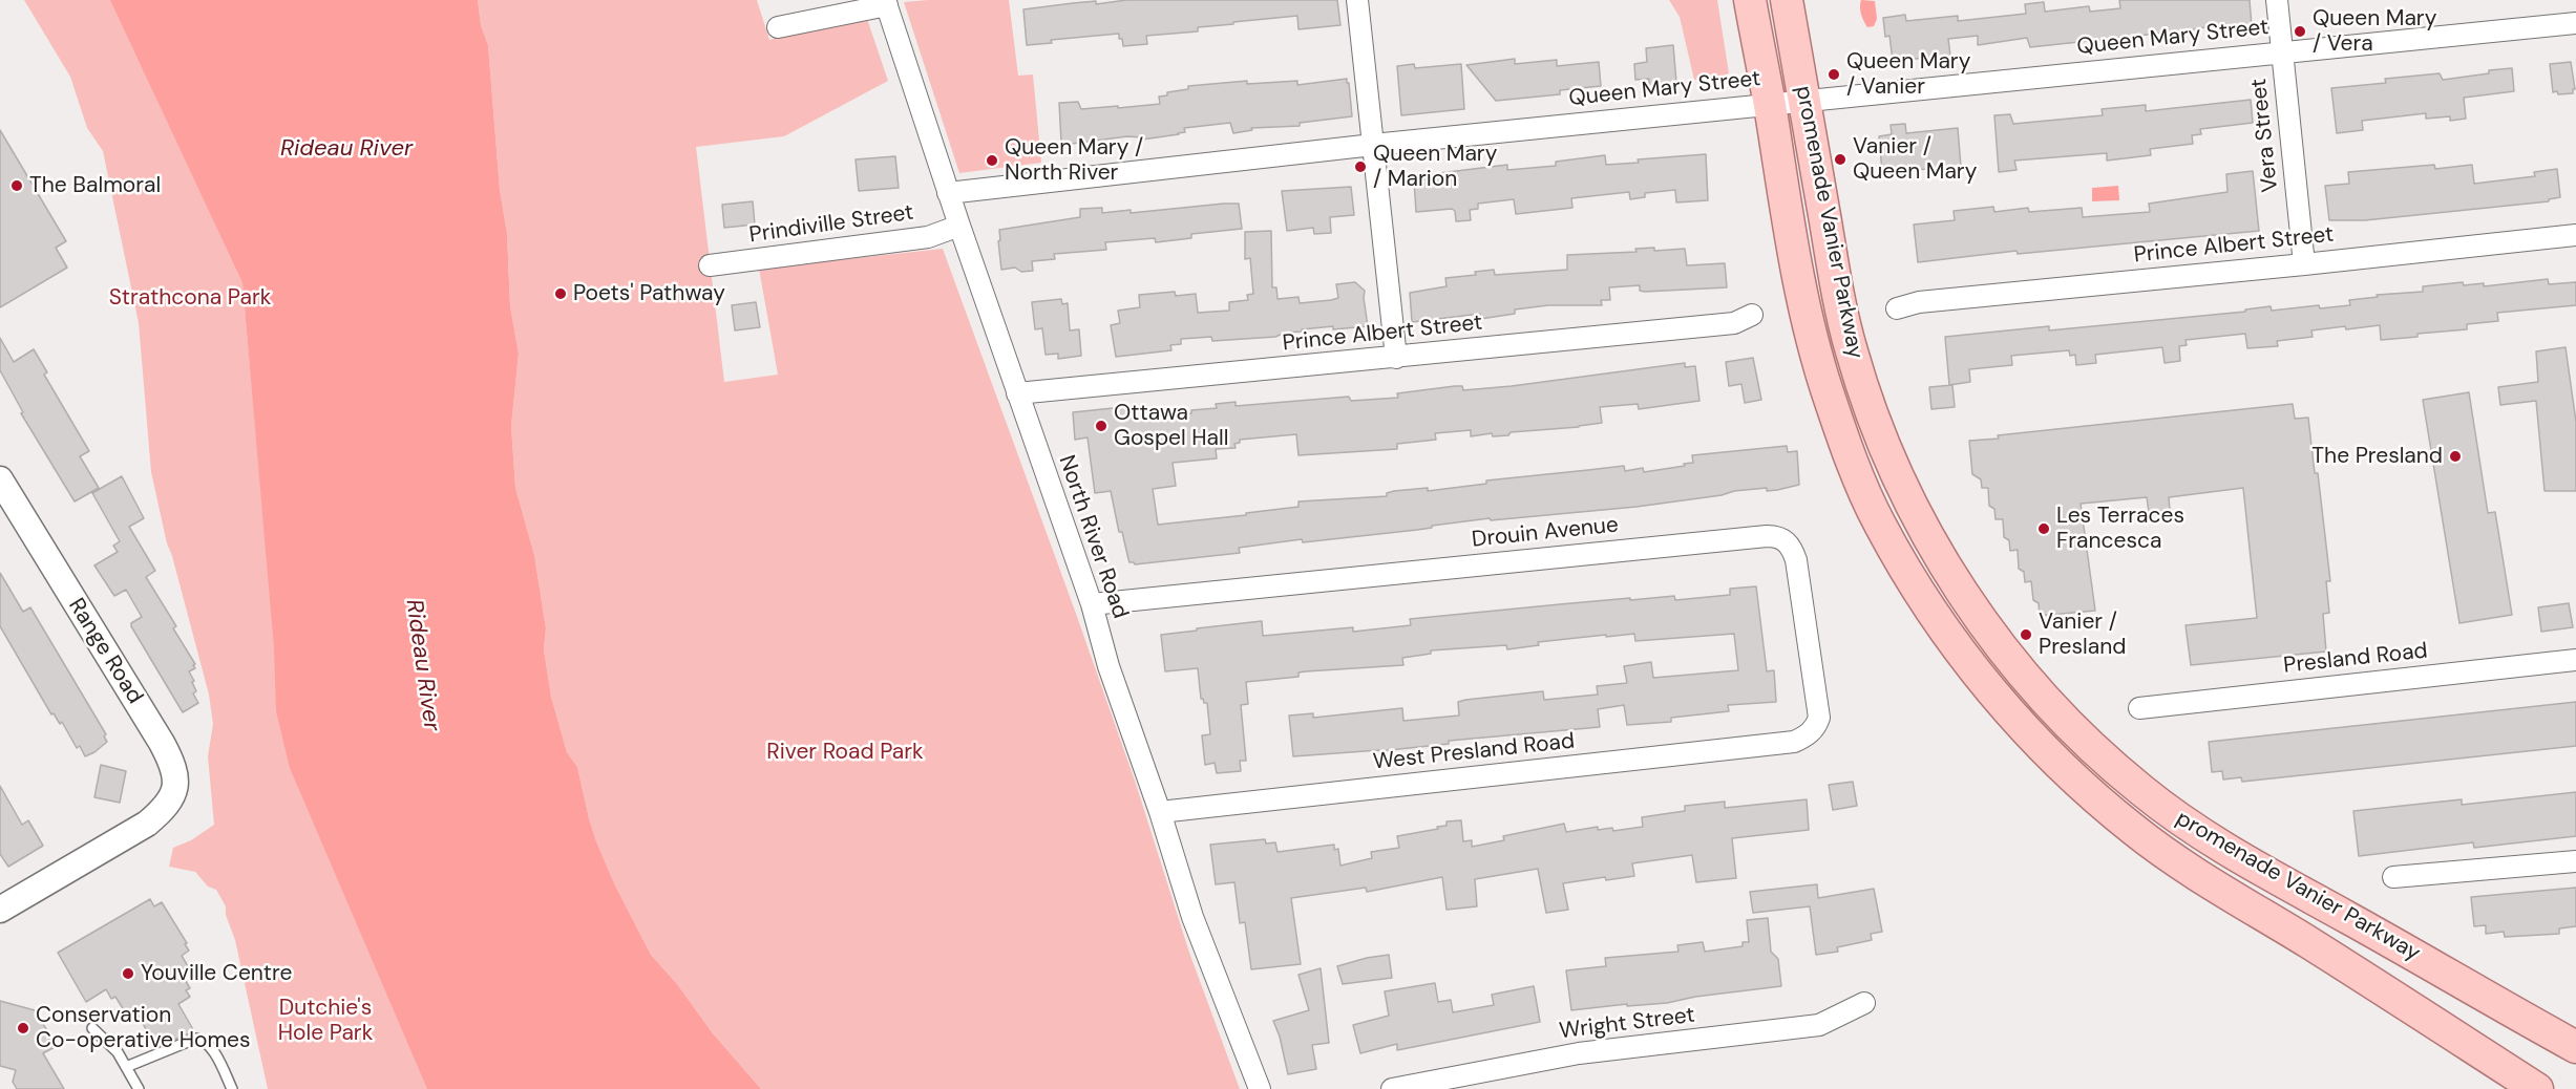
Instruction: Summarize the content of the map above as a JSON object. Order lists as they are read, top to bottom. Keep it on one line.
{"streets":{"main road":["promenade Vanier Parkway"],"street":["Queen Mary Street","Vera Street","Prindiville Street","Prince Albert Street","Drouin Avenue","North River Road","Range Road","Presland Road","West Presland Road","Wright Street"]},"crossings":[["Queen Mary Street","Vera Street"],["Queen Mary Street","promenade Vanier Parkway"],["Queen Mary Street","North River Road"],["Vera Street","Prince Albert Street"],["Prindiville Street","North River Road"],["Prince Albert Street","North River Road"],["Drouin Avenue","North River Road"],["Drouin Avenue","West Presland Road"],["North River Road","West Presland Road"]],"water":["Rideau River"],"parks":["Strathcona Park","River Road Park","Dutchie's Hole Park"],"places":["Queen Mary / Vera","Queen Mary / Vanier","Vanier / Queen Mary","Queen Mary / North River","Queen Mary / Marion","The Balmoral","Poets' Pathway","Ottawa Gospel Hall","The Presland","Les Terraces Francesca","Vanier / Presland","Youville Centre","Conservation Co-operative Homes"]}
